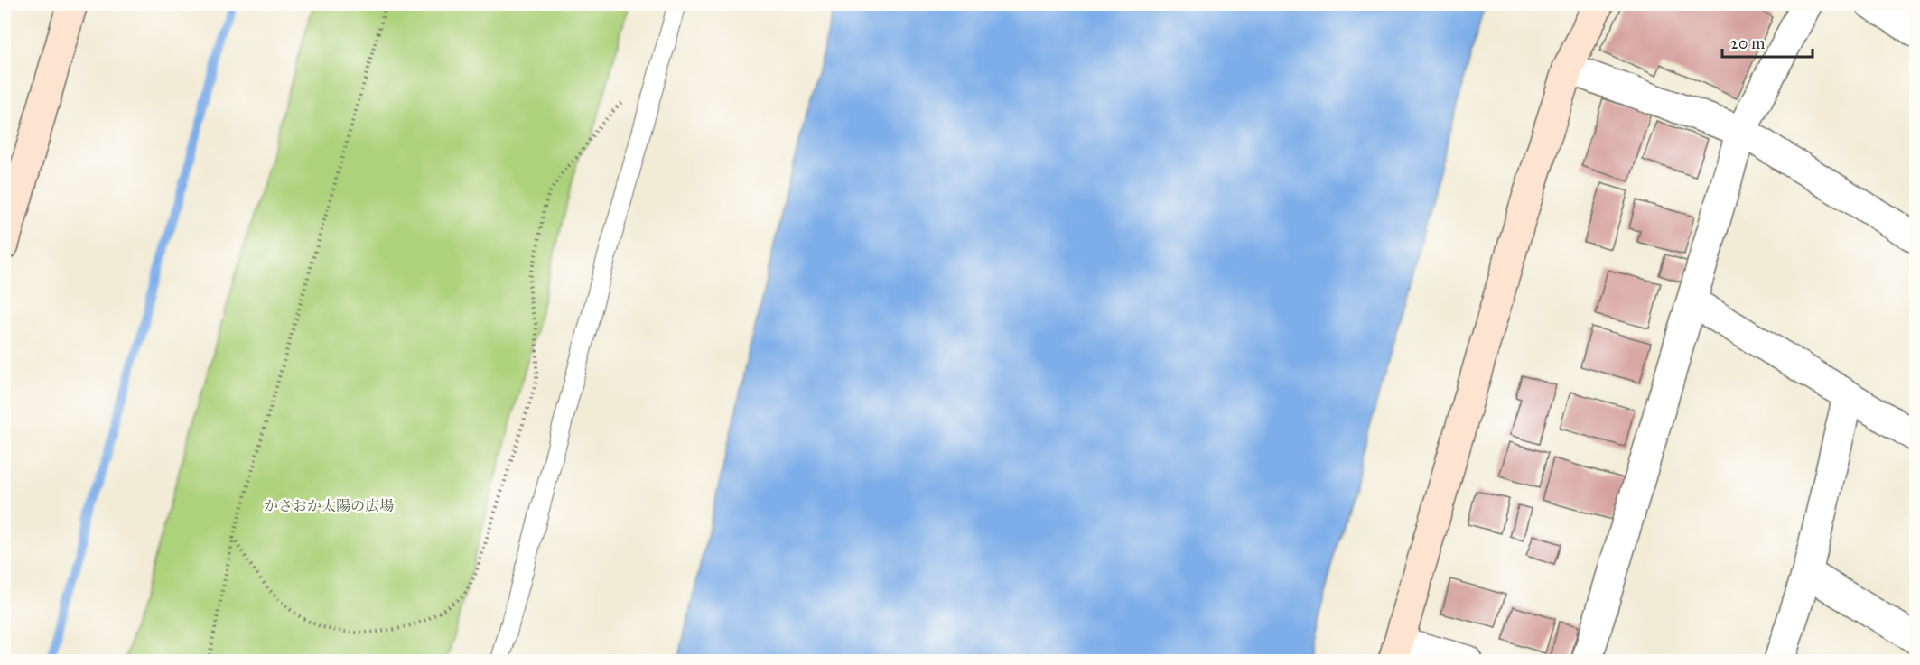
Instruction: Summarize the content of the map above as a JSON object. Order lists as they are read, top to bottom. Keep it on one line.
{"parks":["かさおか太陽の広場"],"scale_bar":"20 m"}
